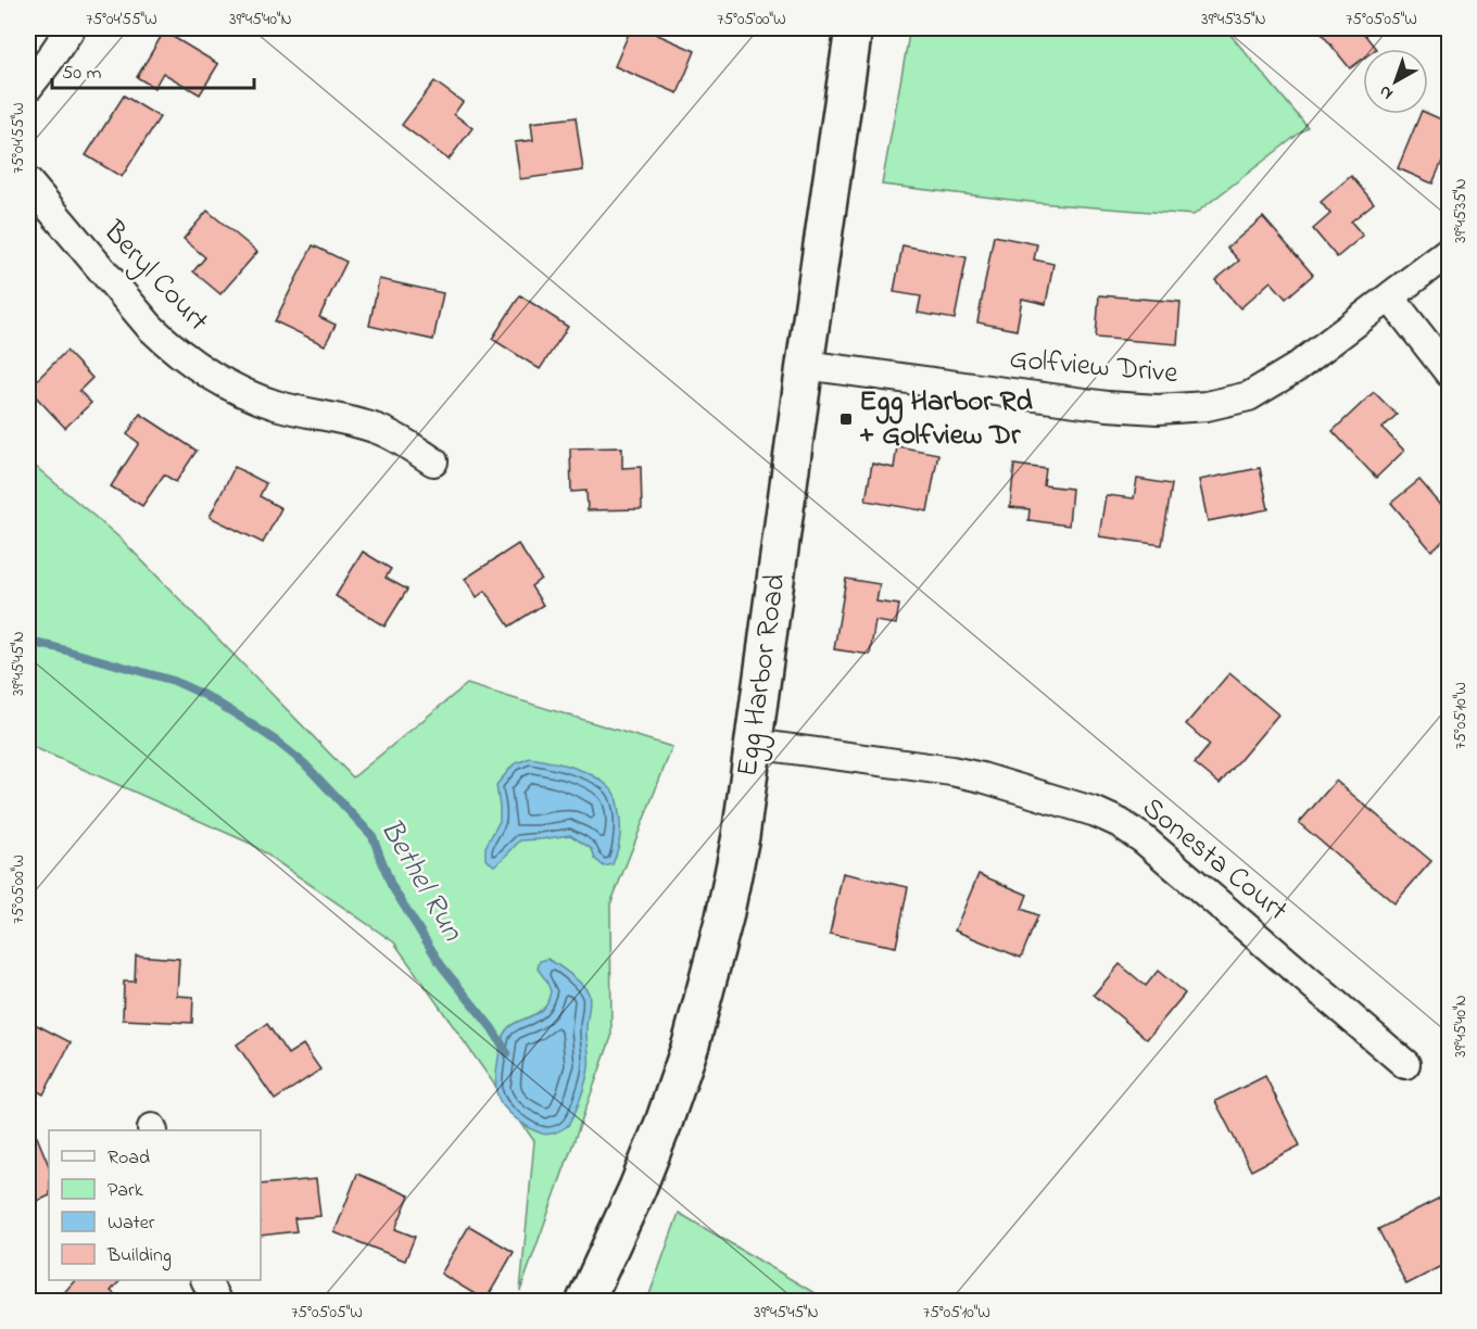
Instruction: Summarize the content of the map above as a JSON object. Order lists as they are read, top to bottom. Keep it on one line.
{"streets":{"main road":["Egg Harbor Road"],"street":["Beryl Court","Golfview Drive","Sonesta Court"]},"crossings":[["Golfview Drive","Egg Harbor Road"],["Egg Harbor Road","Sonesta Court"]],"water":["Bethel Run"],"places":{"transit":["Egg Harbor Rd + Golfview Dr"]},"legend":["Road","Park","Water","Building"],"scale_bar":"50 m","north":"bottom left","coordinates":["75°04'55\"W","39°45'40\"N","75°05'00\"W","39°45'35\"N","75°05'05\"W","39°45'45\"N","75°05'10\"W"]}
